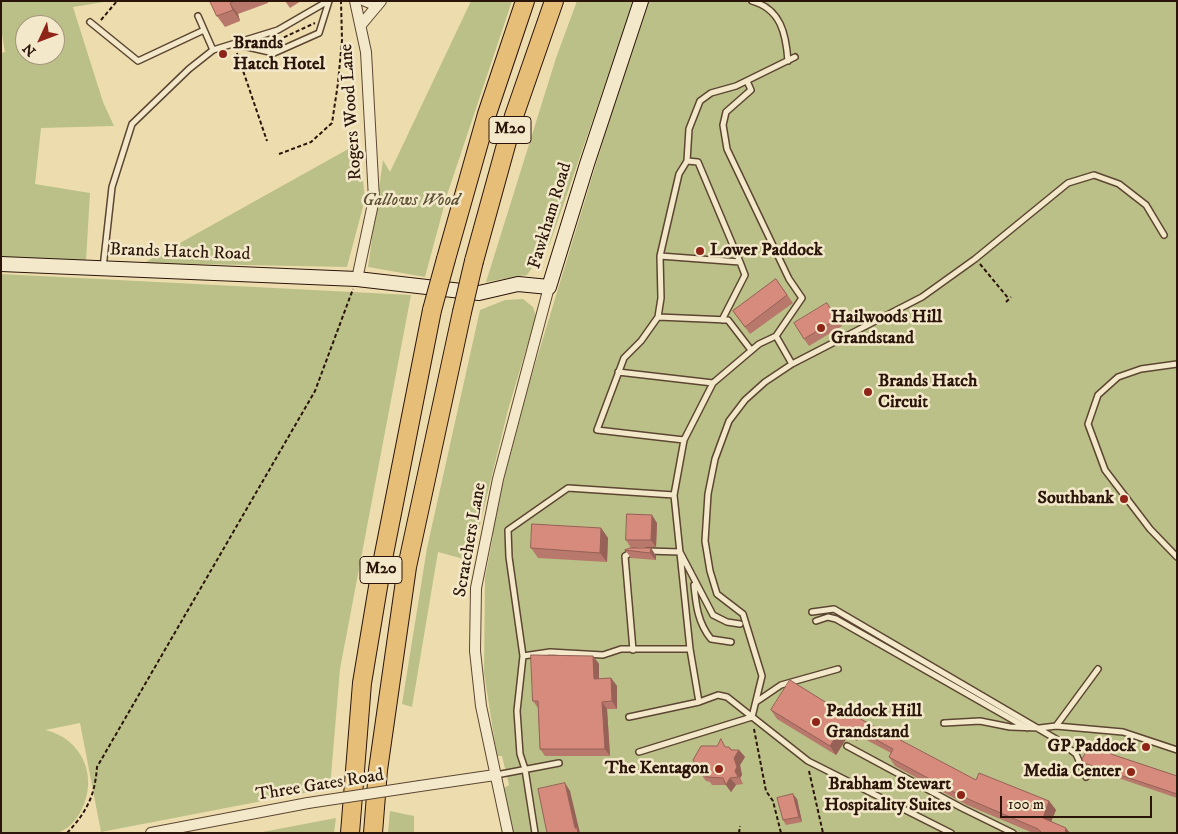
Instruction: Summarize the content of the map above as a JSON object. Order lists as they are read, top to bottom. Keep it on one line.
{"streets":{"highway":["M20"],"street":["Rogers Wood Lane","Fawkham Road","Brands Hatch Road","Scratchers Lane","Three Gates Road"]},"crossings":[["Rogers Wood Lane","Fawkham Road"],["Rogers Wood Lane","Brands Hatch Road"],["Fawkham Road","Brands Hatch Road"],["Fawkham Road","Scratchers Lane"],["Scratchers Lane","Three Gates Road"]],"parks":["Gallows Wood"],"places":["Brands Hatch Hotel","Lower Paddock","Hailwoods Hill Grandstand","Brands Hatch Circuit","Southbank","Paddock Hill Grandstand","GP Paddock","The Kentagon","Media Center","Brabham Stewart Hospitality Suites"],"scale_bar":"100 m","north":"bottom left"}
